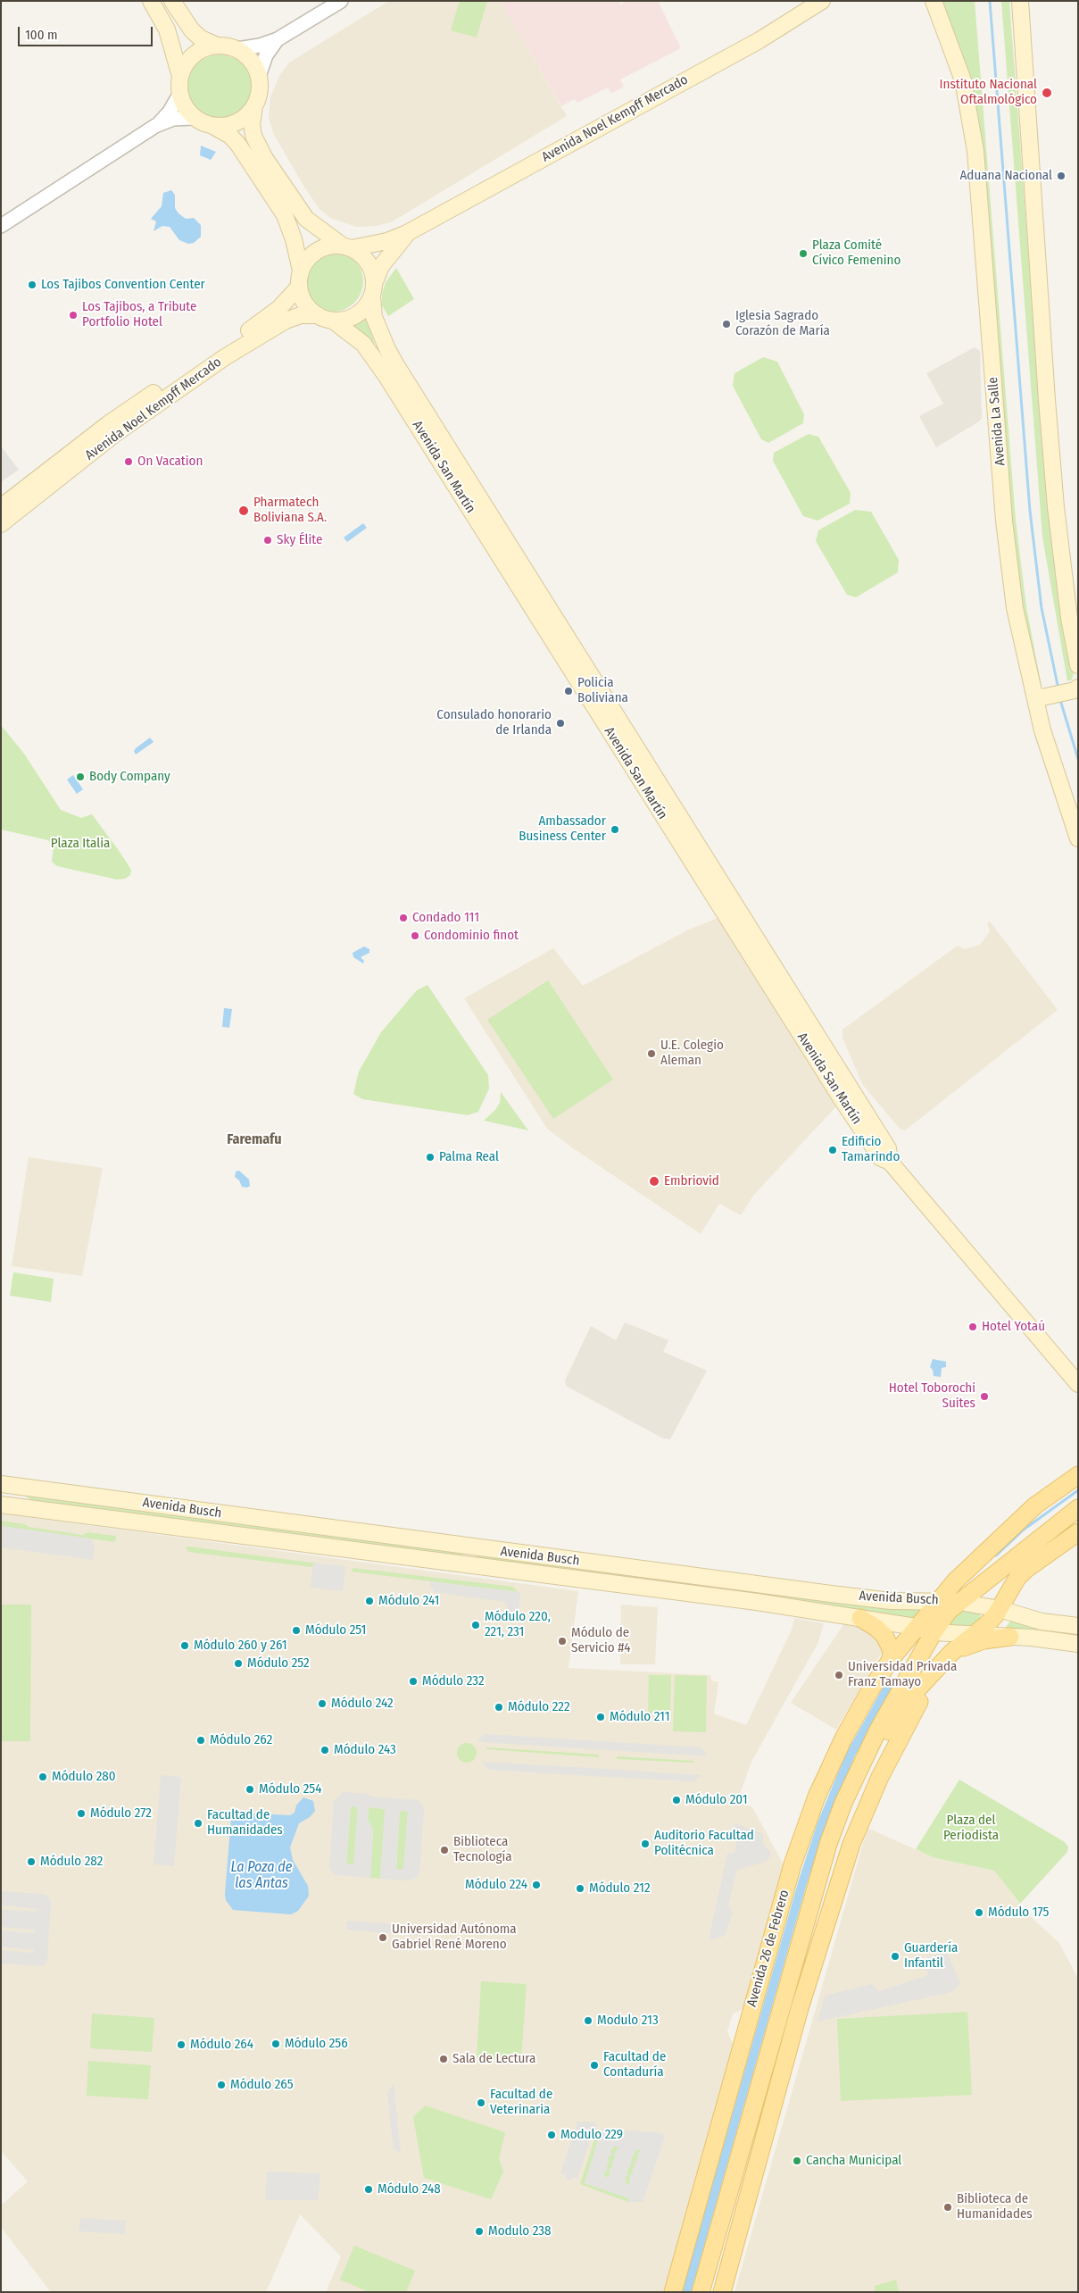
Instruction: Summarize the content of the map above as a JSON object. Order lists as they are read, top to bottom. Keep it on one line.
{"streets":{"main road":["Avenida Noel Kempff Mercado","Avenida La Salle","Avenida San Martín","Avenida Busch","Avenida 26 de Febrero"]},"crossings":[["Avenida Noel Kempff Mercado","Avenida San Martín"],["Avenida Busch","Avenida 26 de Febrero"]],"districts":["Faremafu"],"water":["La Poza de las Antas"],"parks":["Plaza Italia","Plaza del Periodista"],"places":["Instituto Nacional Oftalmológico","Aduana Nacional","Plaza Comité Cívico Femenino","Los Tajibos Convention Center","Los Tajibos, a Tribute Portfolio Hotel","Iglesia Sagrado Corazón de María","On Vacation","Pharmatech Boliviana S.A.","Sky Élite","Policia Boliviana","Consulado honorario de Irlanda","Body Company","Ambassador Business Center","Condado 111","Condominio finot","U.E. Colegio Aleman","Edificio Tamarindo","Palma Real","Embriovid","Hotel Yotaú","Hotel Toborochi Suites","Módulo 241","Módulo 220, 221, 231","Módulo 251","Módulo de Servicio #4","Módulo 260 y 261","Módulo 252","Universidad Privada Franz Tamayo","Módulo 232","Módulo 242","Módulo 222","Módulo 211","Módulo 262","Módulo 243","Módulo 280","Módulo 254","Módulo 201","Módulo 272","Facultad de Humanidades","Auditorio Facultad Politécnica","Biblioteca Tecnología","Módulo 282","Módulo 224","Módulo 212","Módulo 175","Universidad Autónoma Gabriel René Moreno","Guardería Infantil","Modulo 213","Módulo 256","Módulo 264","Sala de Lectura","Facultad de Contaduría","Módulo 265","Facultad de Veterinaria","Modulo 229","Cancha Municipal","Módulo 248","Biblioteca de Humanidades","Modulo 238"],"scale_bar":"100 m"}
